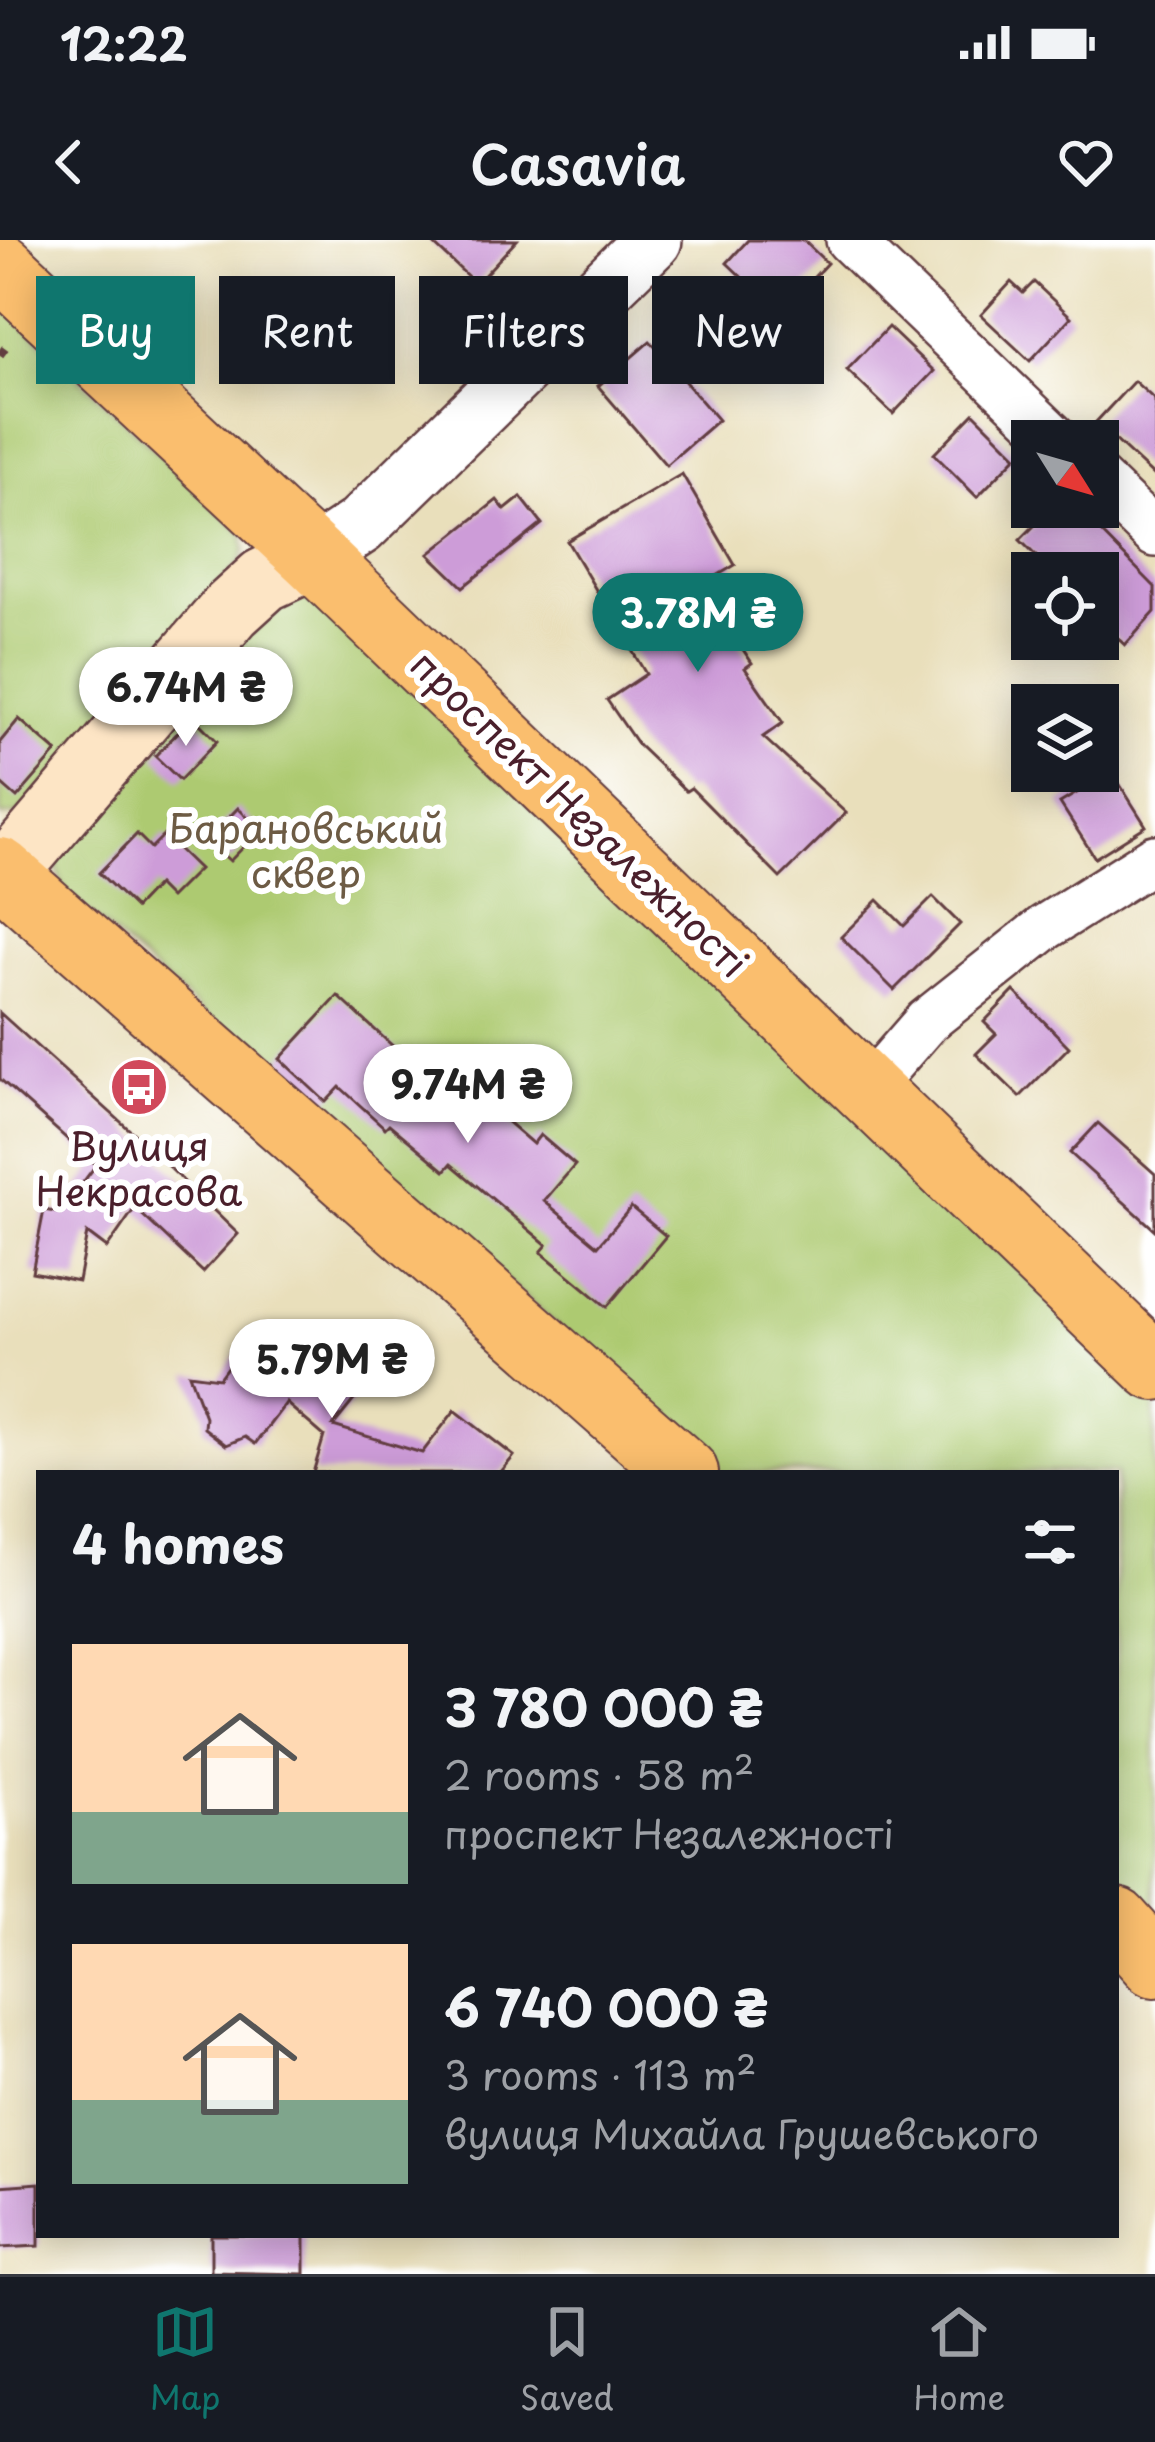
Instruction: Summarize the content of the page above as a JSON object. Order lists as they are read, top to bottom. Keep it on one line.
{"streets":{"main road":["проспект Незалежності"]},"parks":["Барановський сквер"],"places":{"bus stop":["Вулиця Некрасова"]},"north":"bottom right","page":{"status":"12:22","header":"Casavia","chip":["Buy","Rent","Filters","New"],"price":["3.78M ₴","6.74M ₴","9.74M ₴","5.79M ₴"],"heading":"4 homes","list":[{"name":"3 780 000 ₴","note":"2 rooms · 58 m² · проспект Незалежності"},{"name":"6 740 000 ₴","note":"3 rooms · 113 m² · вулиця Михайла Грушевського"}],"tabs":["Map","Saved","Home"]}}
